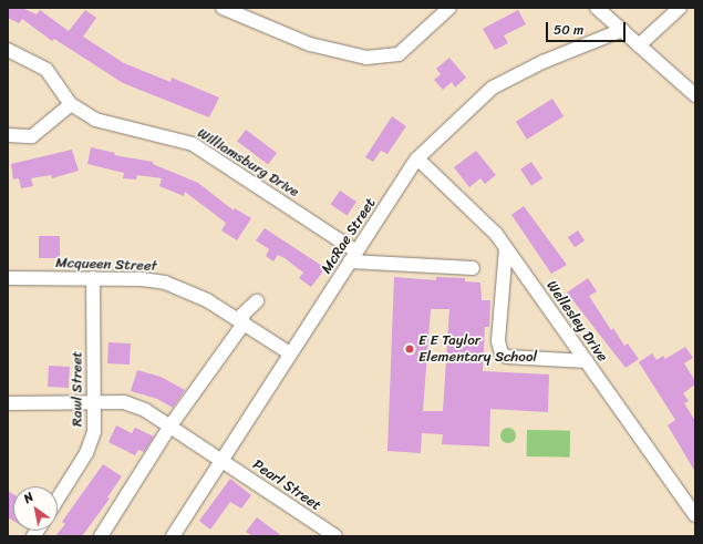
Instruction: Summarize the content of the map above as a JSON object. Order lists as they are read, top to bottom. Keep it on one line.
{"streets":{"street":["Williamsburg Drive","McRae Street","Mcqueen Street","Wellesley Drive","Rawl Street","Pearl Street"]},"crossings":[["Williamsburg Drive","McRae Street"],["McRae Street","Mcqueen Street"],["McRae Street","Wellesley Drive"],["McRae Street","Pearl Street"],["Mcqueen Street","Rawl Street"],["Rawl Street","Pearl Street"]],"places":["E E Taylor Elementary School"],"scale_bar":"50 m","north":"top left"}
